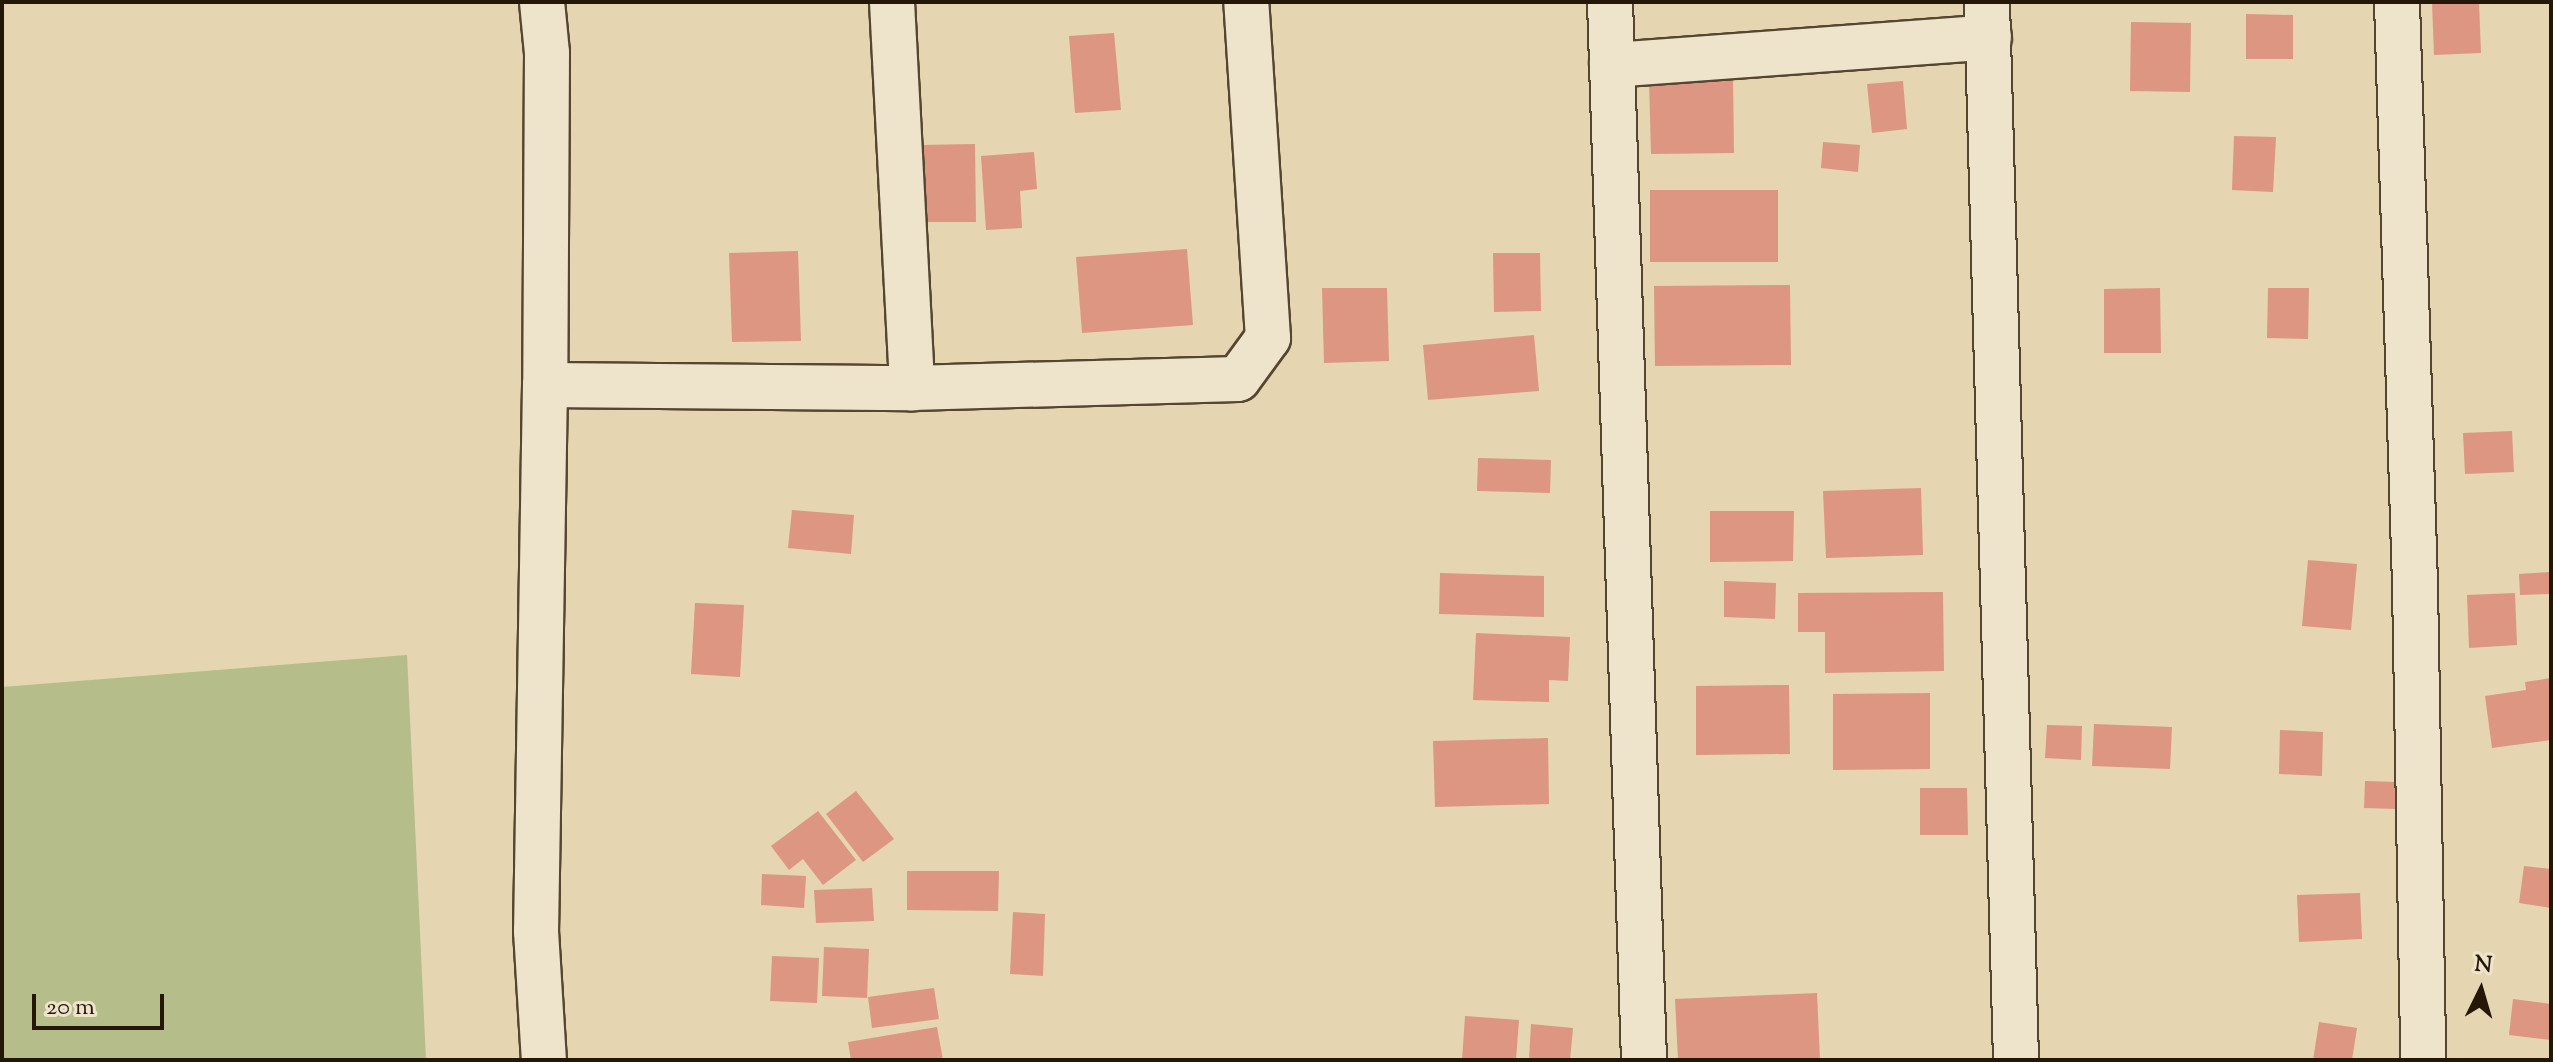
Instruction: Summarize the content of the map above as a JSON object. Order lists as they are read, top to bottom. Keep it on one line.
{"scale_bar":"20 m","north":"top"}
